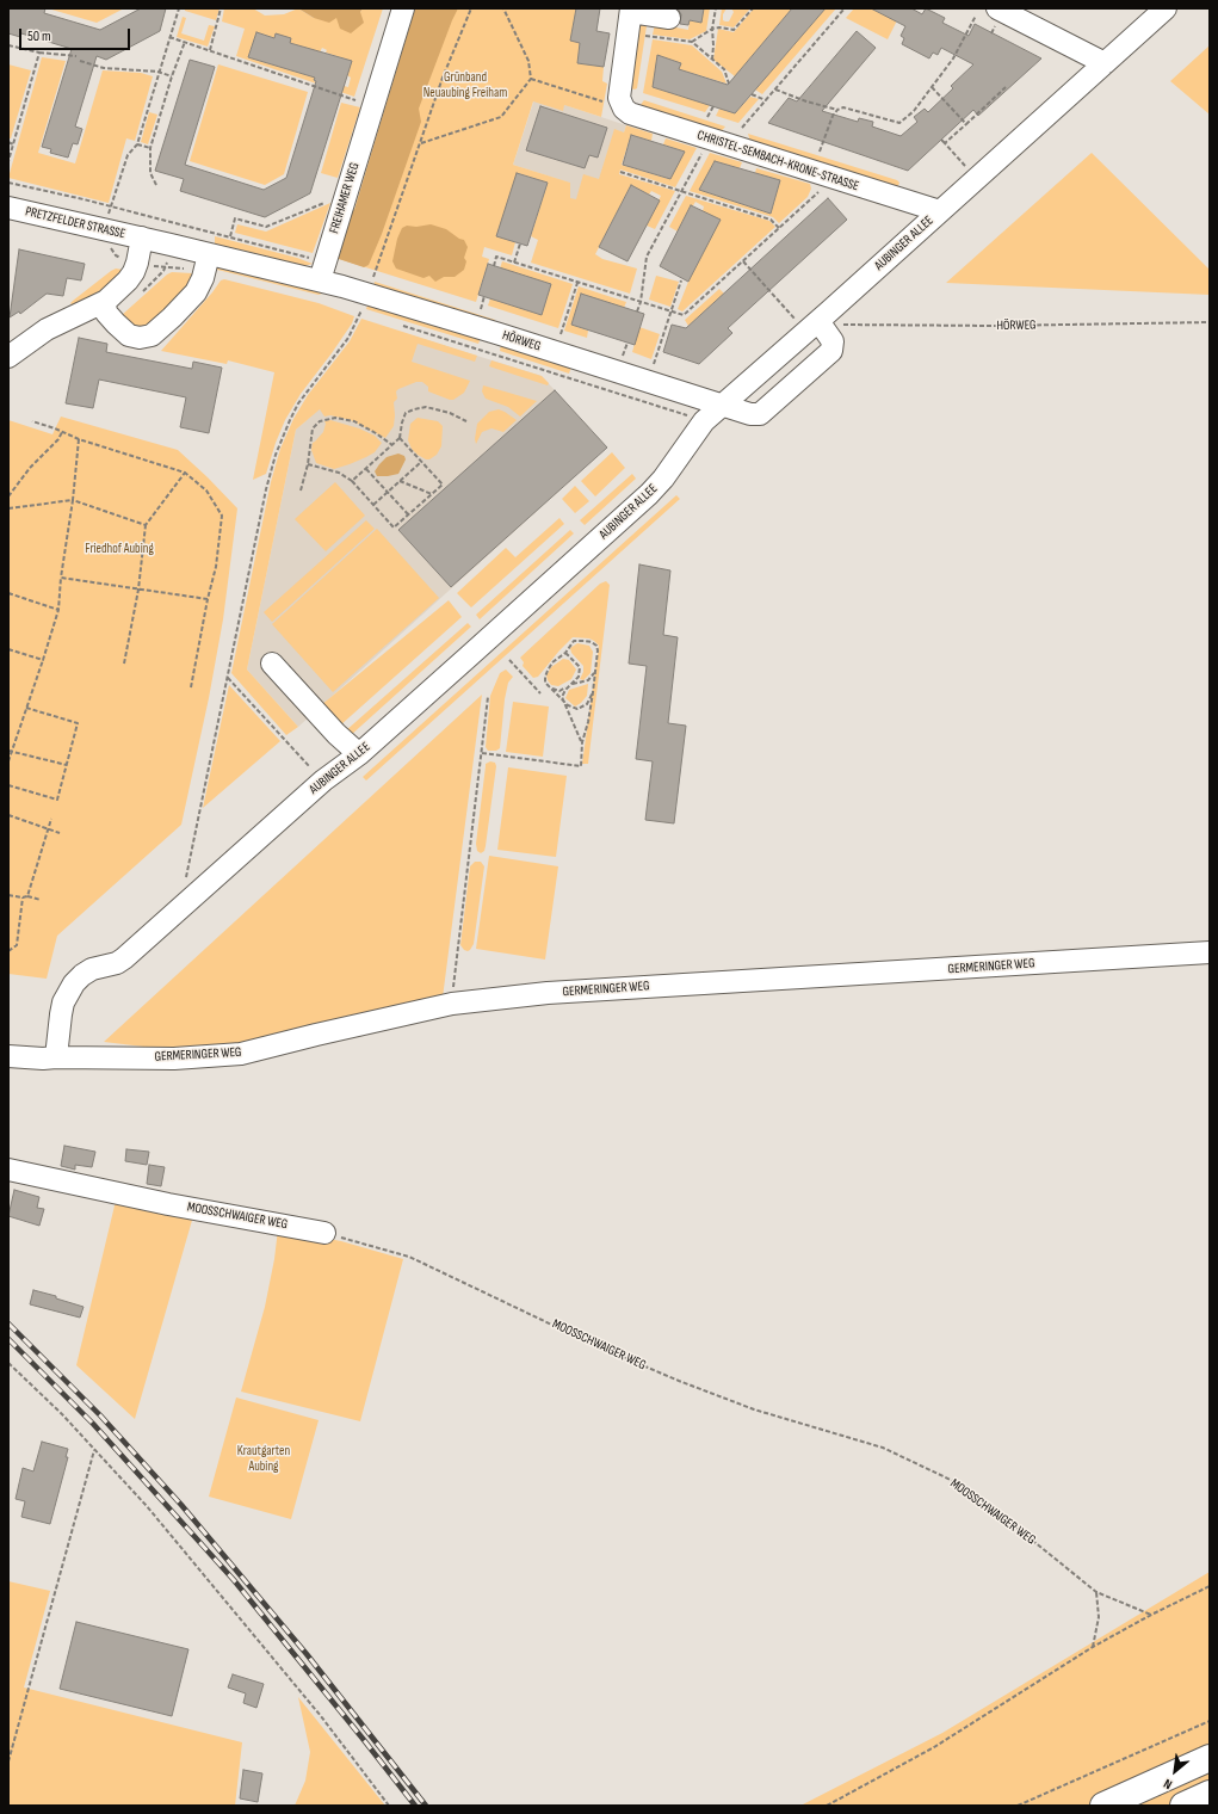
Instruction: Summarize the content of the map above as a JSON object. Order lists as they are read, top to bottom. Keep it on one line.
{"streets":{"street":["CHRISTEL-SEMBACH-KRONE-STRASSE","FREIHAMER WEG","PRETZFELDER STRASSE","AUBINGER ALLEE","HÖRWEG","GERMERINGER WEG","MOOSSCHWAIGER WEG"]},"crossings":[["CHRISTEL-SEMBACH-KRONE-STRASSE","AUBINGER ALLEE"],["FREIHAMER WEG","HÖRWEG"],["AUBINGER ALLEE","HÖRWEG"],["AUBINGER ALLEE","GERMERINGER WEG"]],"parks":["Grünband Neuaubing Freiham","Friedhof Aubing","Krautgarten Aubing"],"scale_bar":"50 m","north":"bottom left"}
